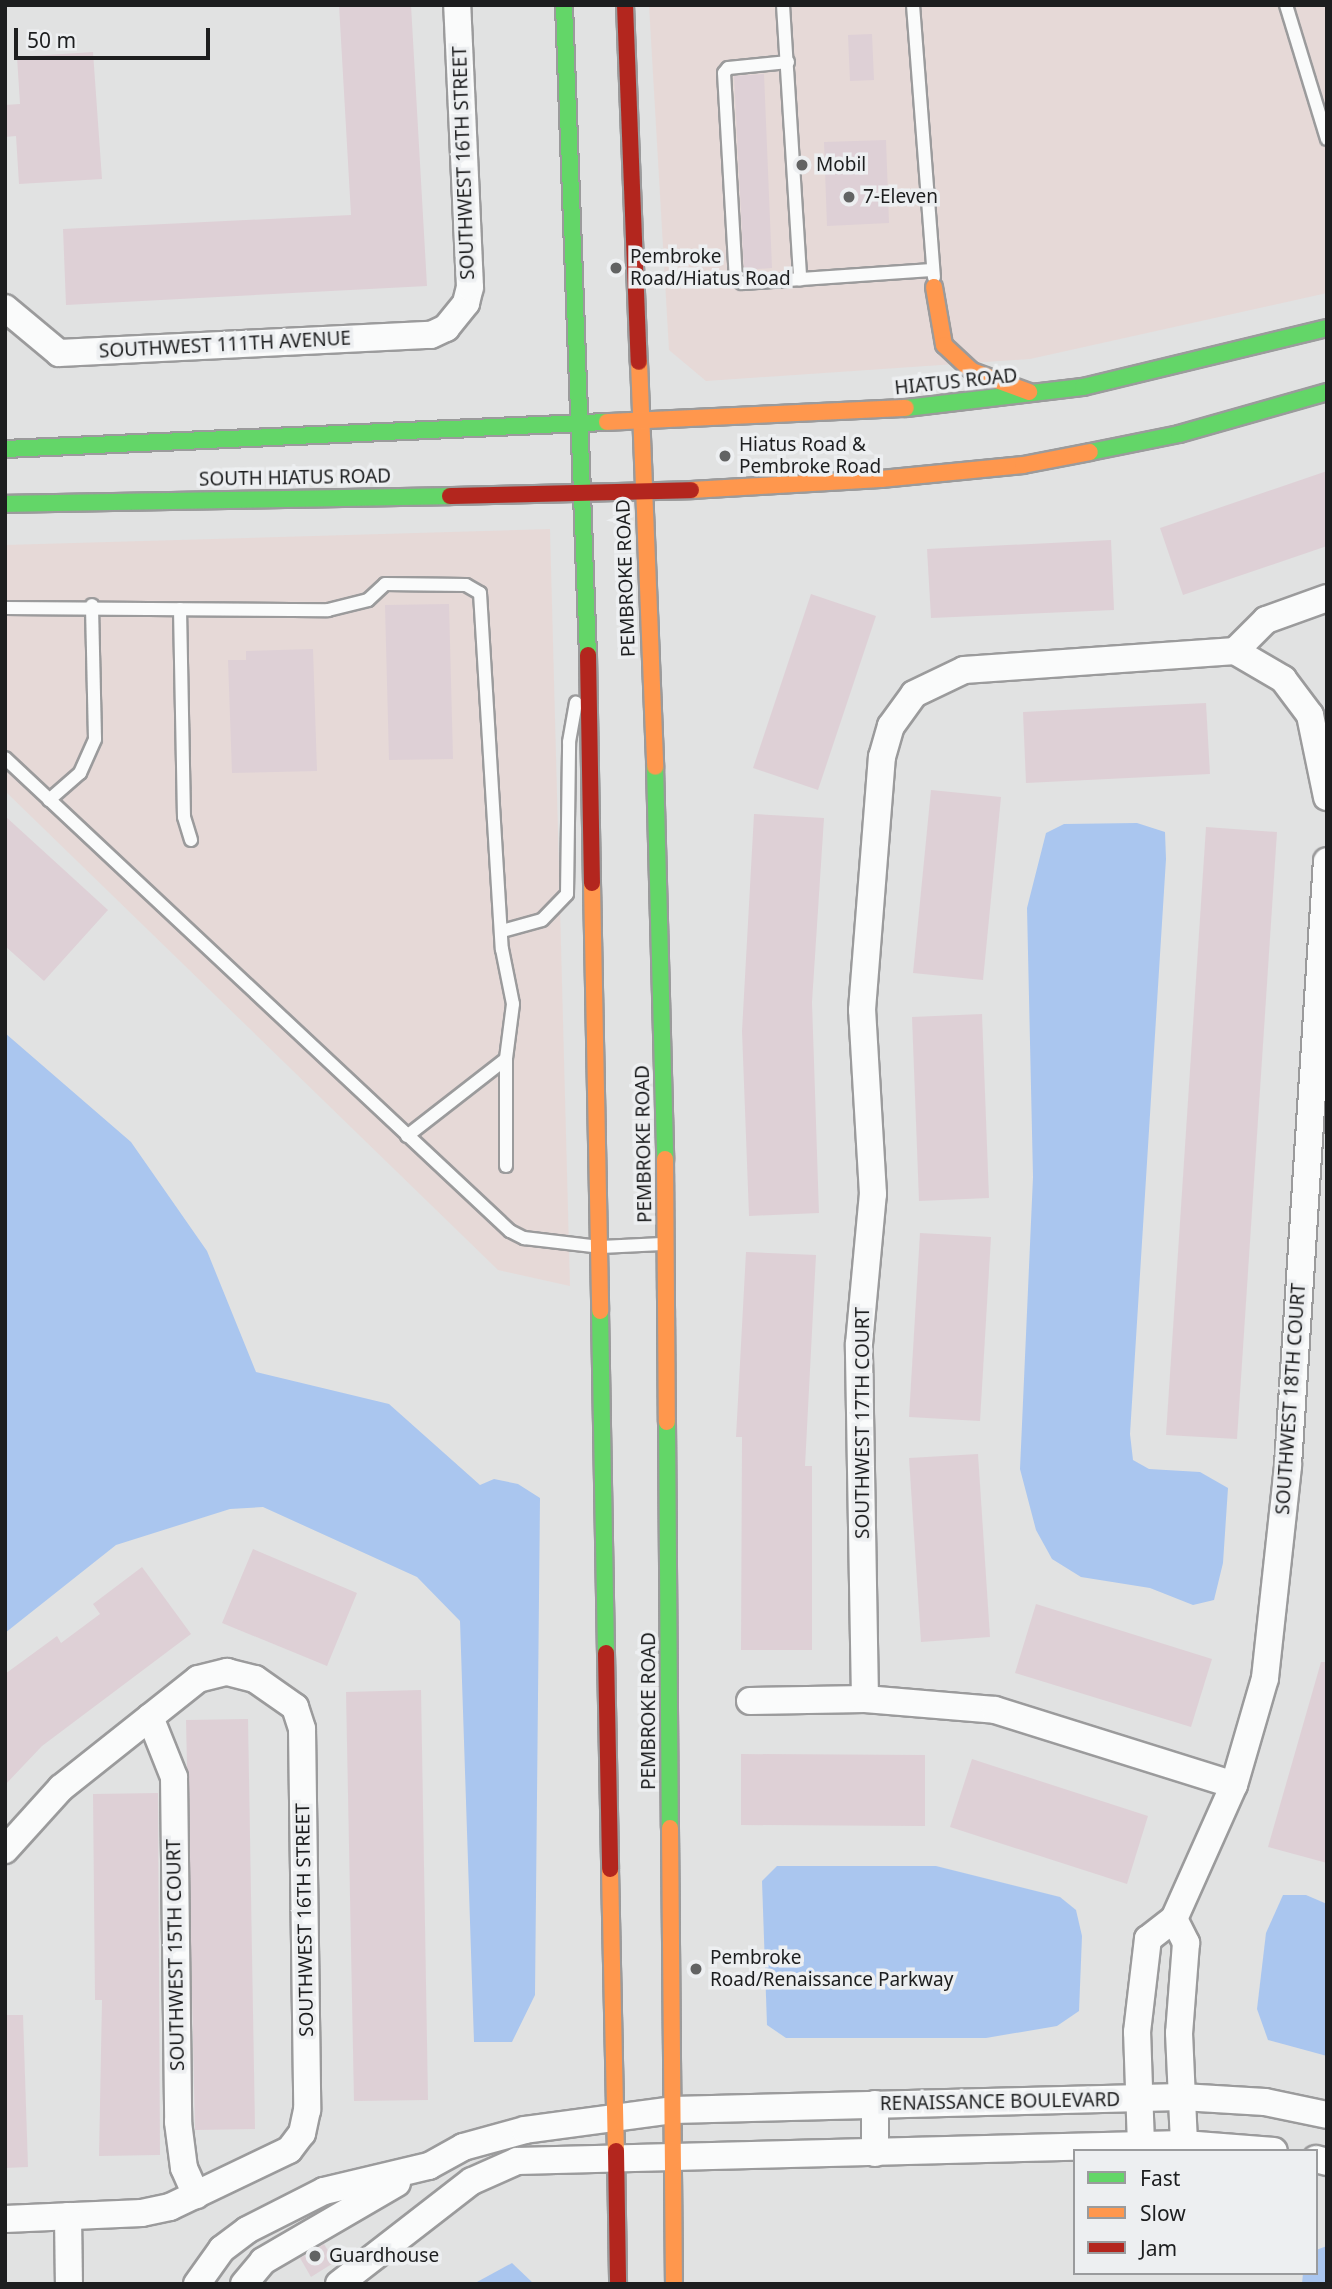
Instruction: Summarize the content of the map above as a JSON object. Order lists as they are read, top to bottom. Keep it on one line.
{"streets":{"main road":["HIATUS ROAD","SOUTH HIATUS ROAD","PEMBROKE ROAD"],"street":["SOUTHWEST 16TH STREET","SOUTHWEST 111TH AVENUE","SOUTHWEST 18TH COURT","SOUTHWEST 17TH COURT","SOUTHWEST 15TH COURT","RENAISSANCE BOULEVARD"]},"crossings":[["SOUTHWEST 16TH STREET","SOUTHWEST 111TH AVENUE"],["SOUTHWEST 16TH STREET","SOUTHWEST 15TH COURT"],["HIATUS ROAD","SOUTH HIATUS ROAD"],["HIATUS ROAD","PEMBROKE ROAD"],["SOUTH HIATUS ROAD","PEMBROKE ROAD"],["PEMBROKE ROAD","RENAISSANCE BOULEVARD"],["SOUTHWEST 18TH COURT","RENAISSANCE BOULEVARD"]],"places":["Mobil","7-Eleven","Pembroke Road/Hiatus Road","Hiatus Road & Pembroke Road","Pembroke Road/Renaissance Parkway","Guardhouse"],"legend":["Fast","Slow","Jam"],"scale_bar":"50 m"}
